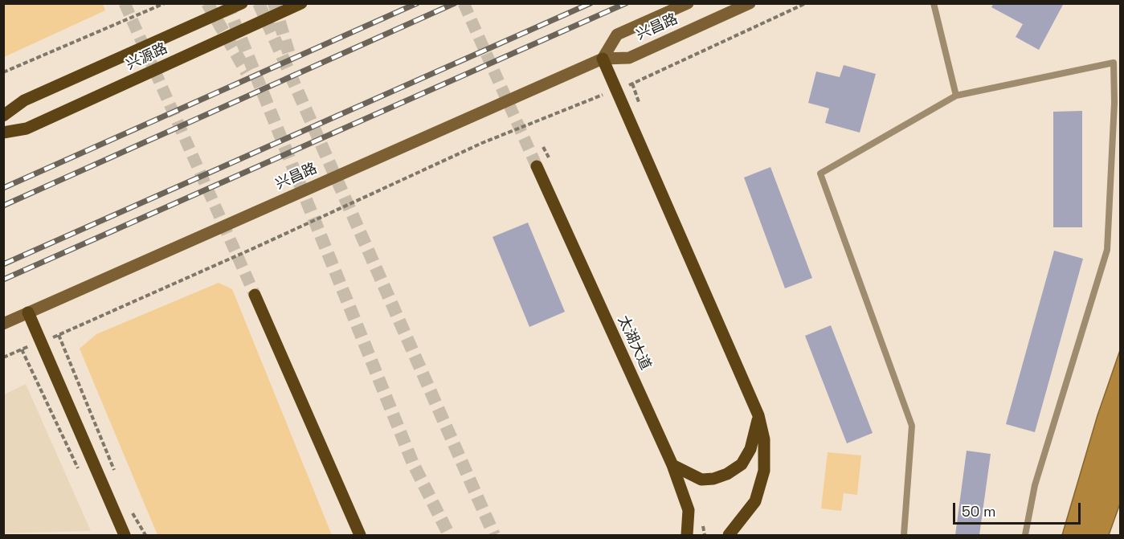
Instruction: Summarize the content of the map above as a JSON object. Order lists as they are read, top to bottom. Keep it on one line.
{"streets":{"main road":["兴昌路","兴源路","太湖大道"]},"scale_bar":"50 m"}
